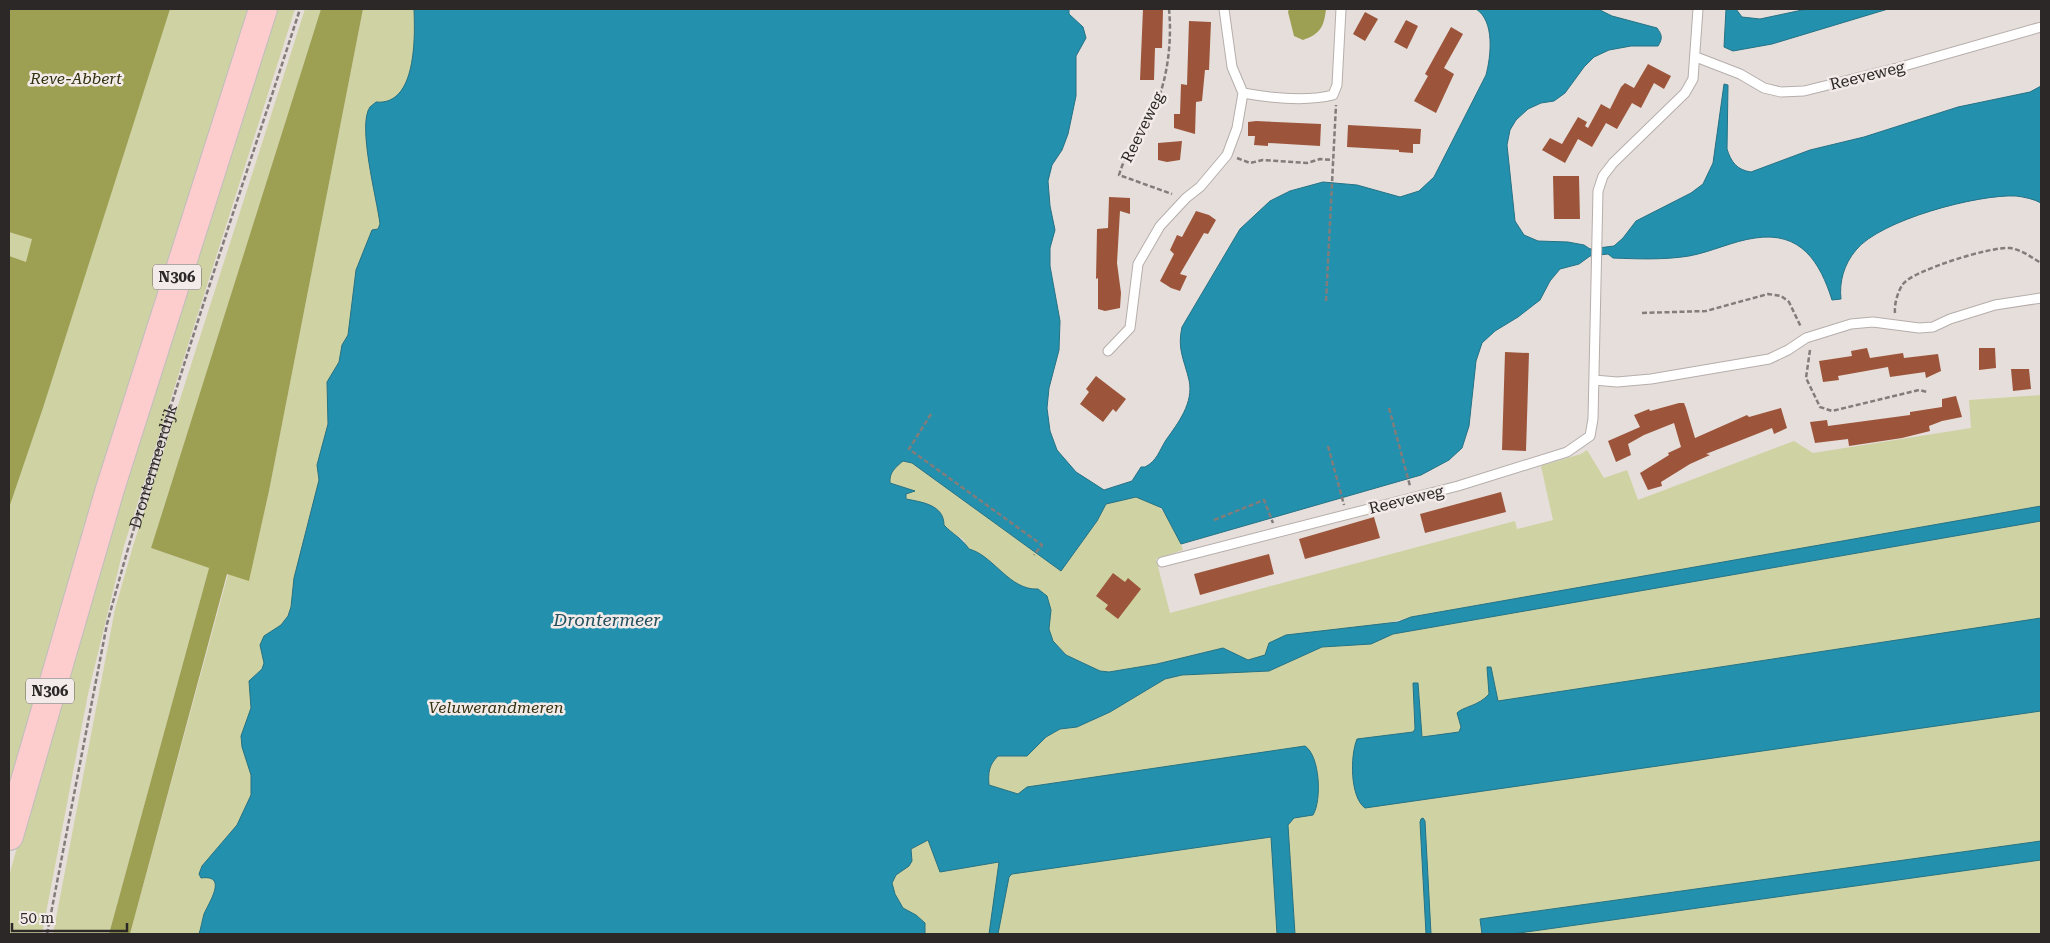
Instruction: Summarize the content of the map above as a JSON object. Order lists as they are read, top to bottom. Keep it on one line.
{"streets":{"main road":["N306"],"lane":["Reeveweg"],"path":["Drontermeerdijk"]},"water":["Drontermeer"],"parks":["Reve-Abbert","Veluwerandmeren"],"scale_bar":"50 m"}
